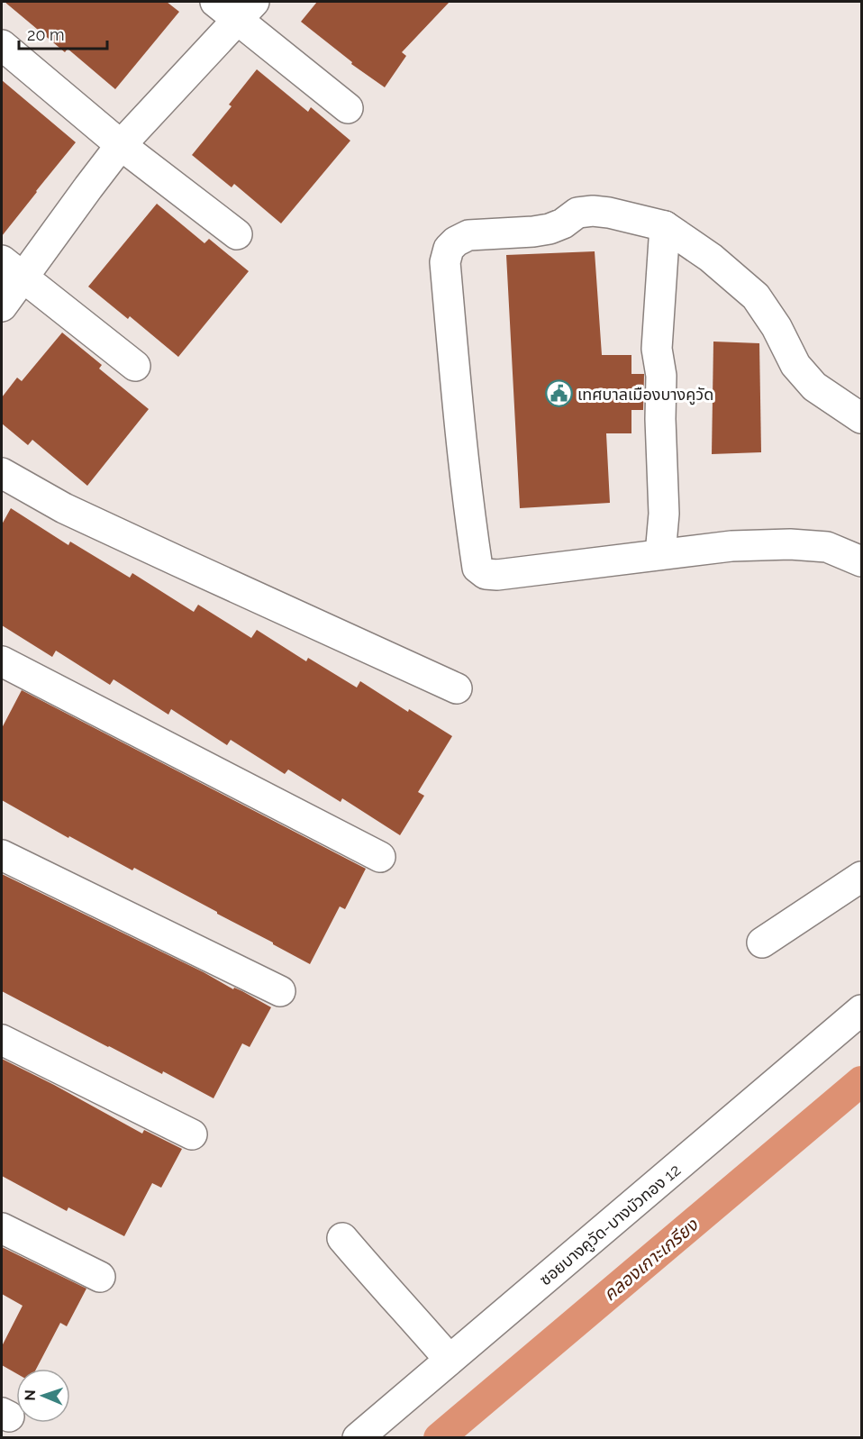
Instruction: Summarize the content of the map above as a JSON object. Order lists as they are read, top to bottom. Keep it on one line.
{"streets":{"street":["ซอยบางคูวัด-บางบัวทอง 12"]},"water":["คลองเกาะเกรียง"],"places":{"public building":["เทศบาลเมืองบางคูวัด"]},"scale_bar":"20 m","north":"left"}
